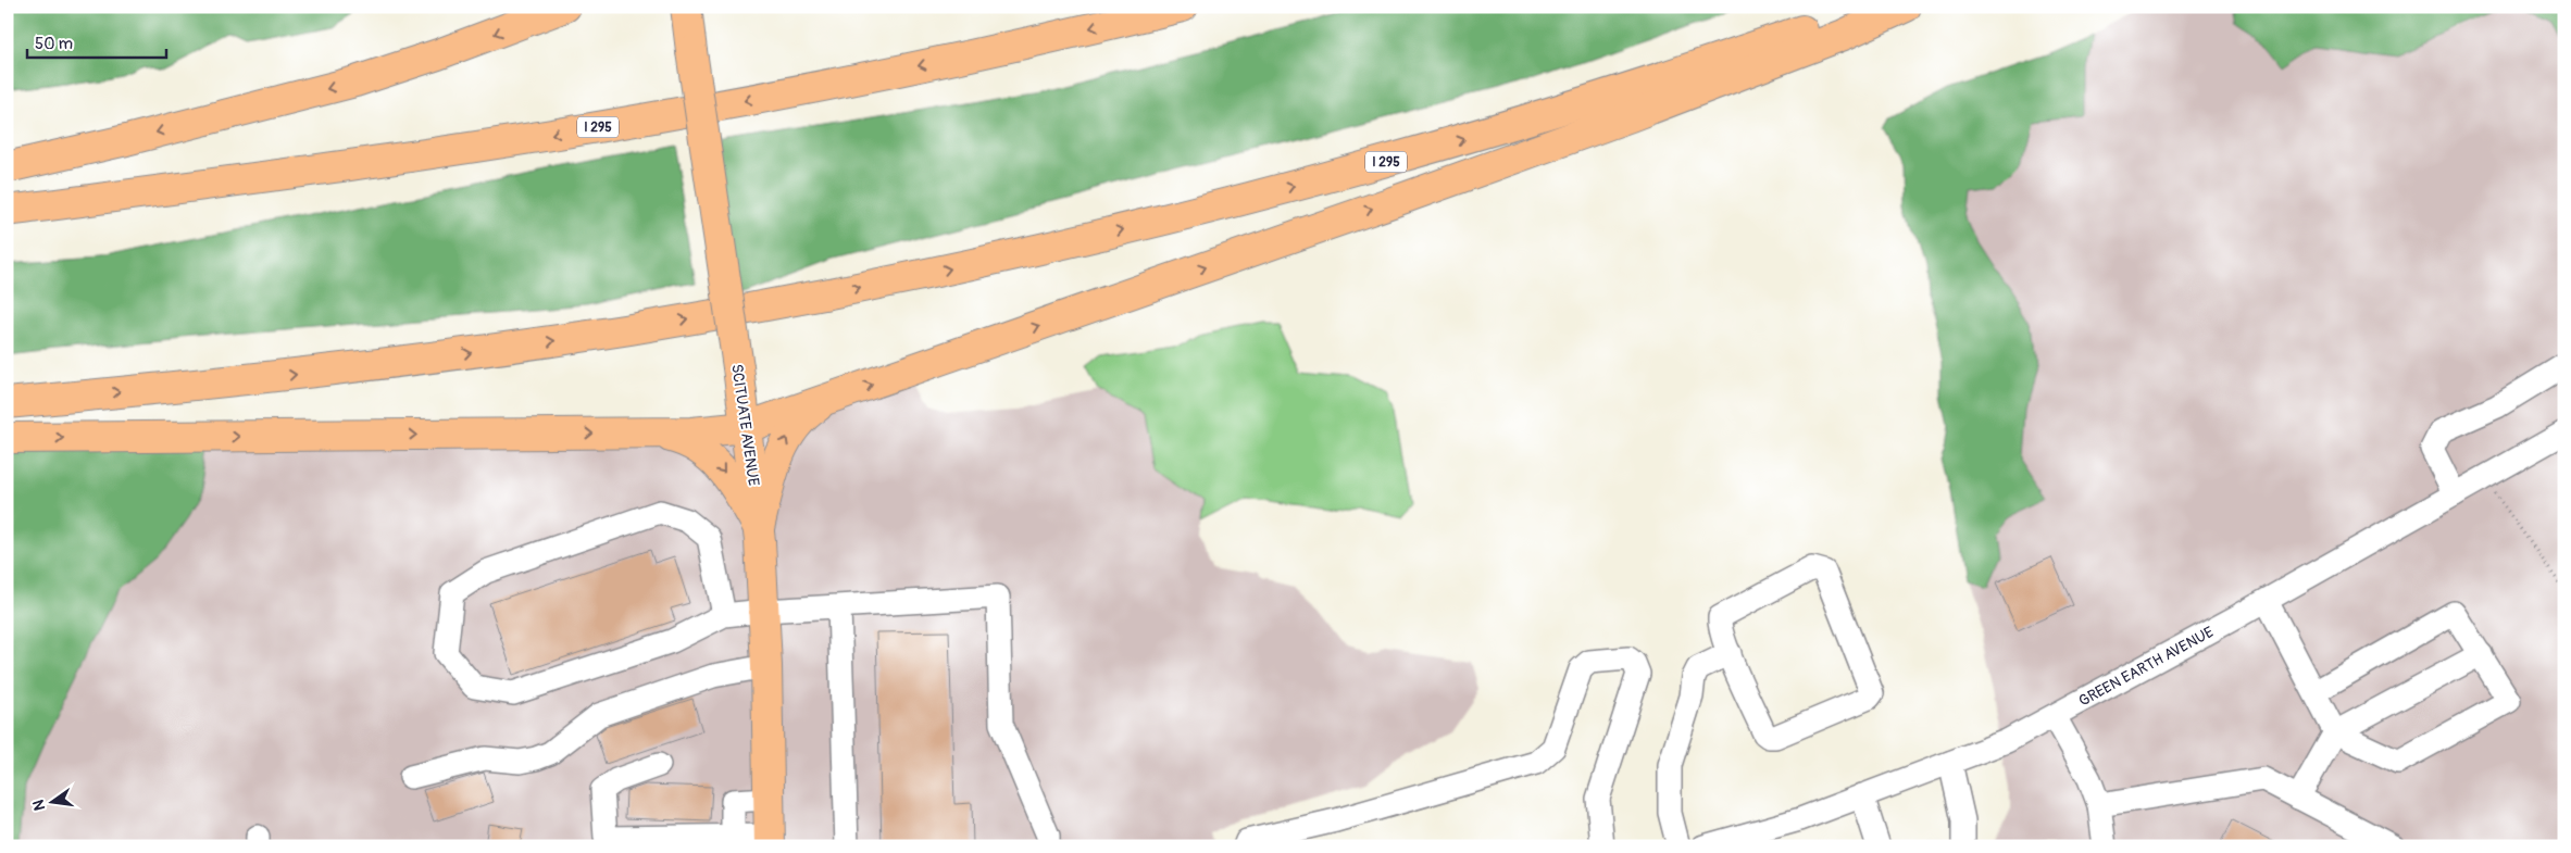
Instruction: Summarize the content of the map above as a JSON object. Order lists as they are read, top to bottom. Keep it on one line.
{"streets":{"main road":["I 295","SCITUATE AVENUE"],"street":["GREEN EARTH AVENUE"]},"scale_bar":"50 m","north":"left"}
